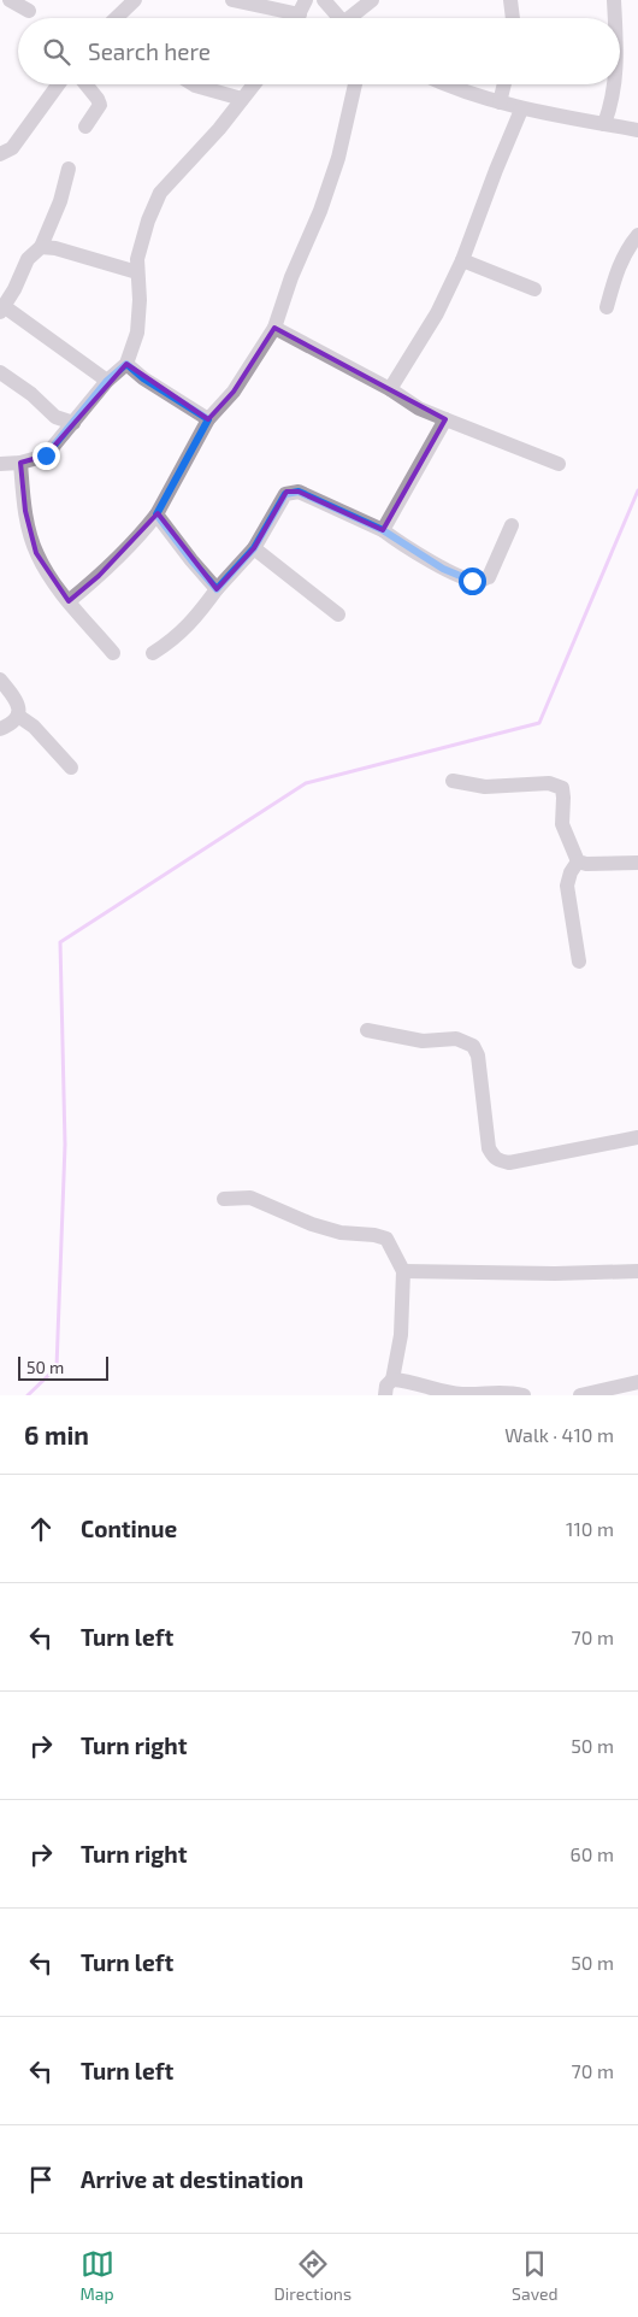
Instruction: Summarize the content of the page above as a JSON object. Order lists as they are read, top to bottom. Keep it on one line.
{"scale_bar":"50 m","page":{"search":"Search here","scale":"50 m","heading":["6 min","Walk · 410 m"],"list":[["Continue","110 m"],["Turn left","70 m"],["Turn right","50 m"],["Turn right","60 m"],["Turn left","50 m"],["Turn left","70 m"],"Arrive at destination"],"nav":["Map","Directions","Saved"]}}
